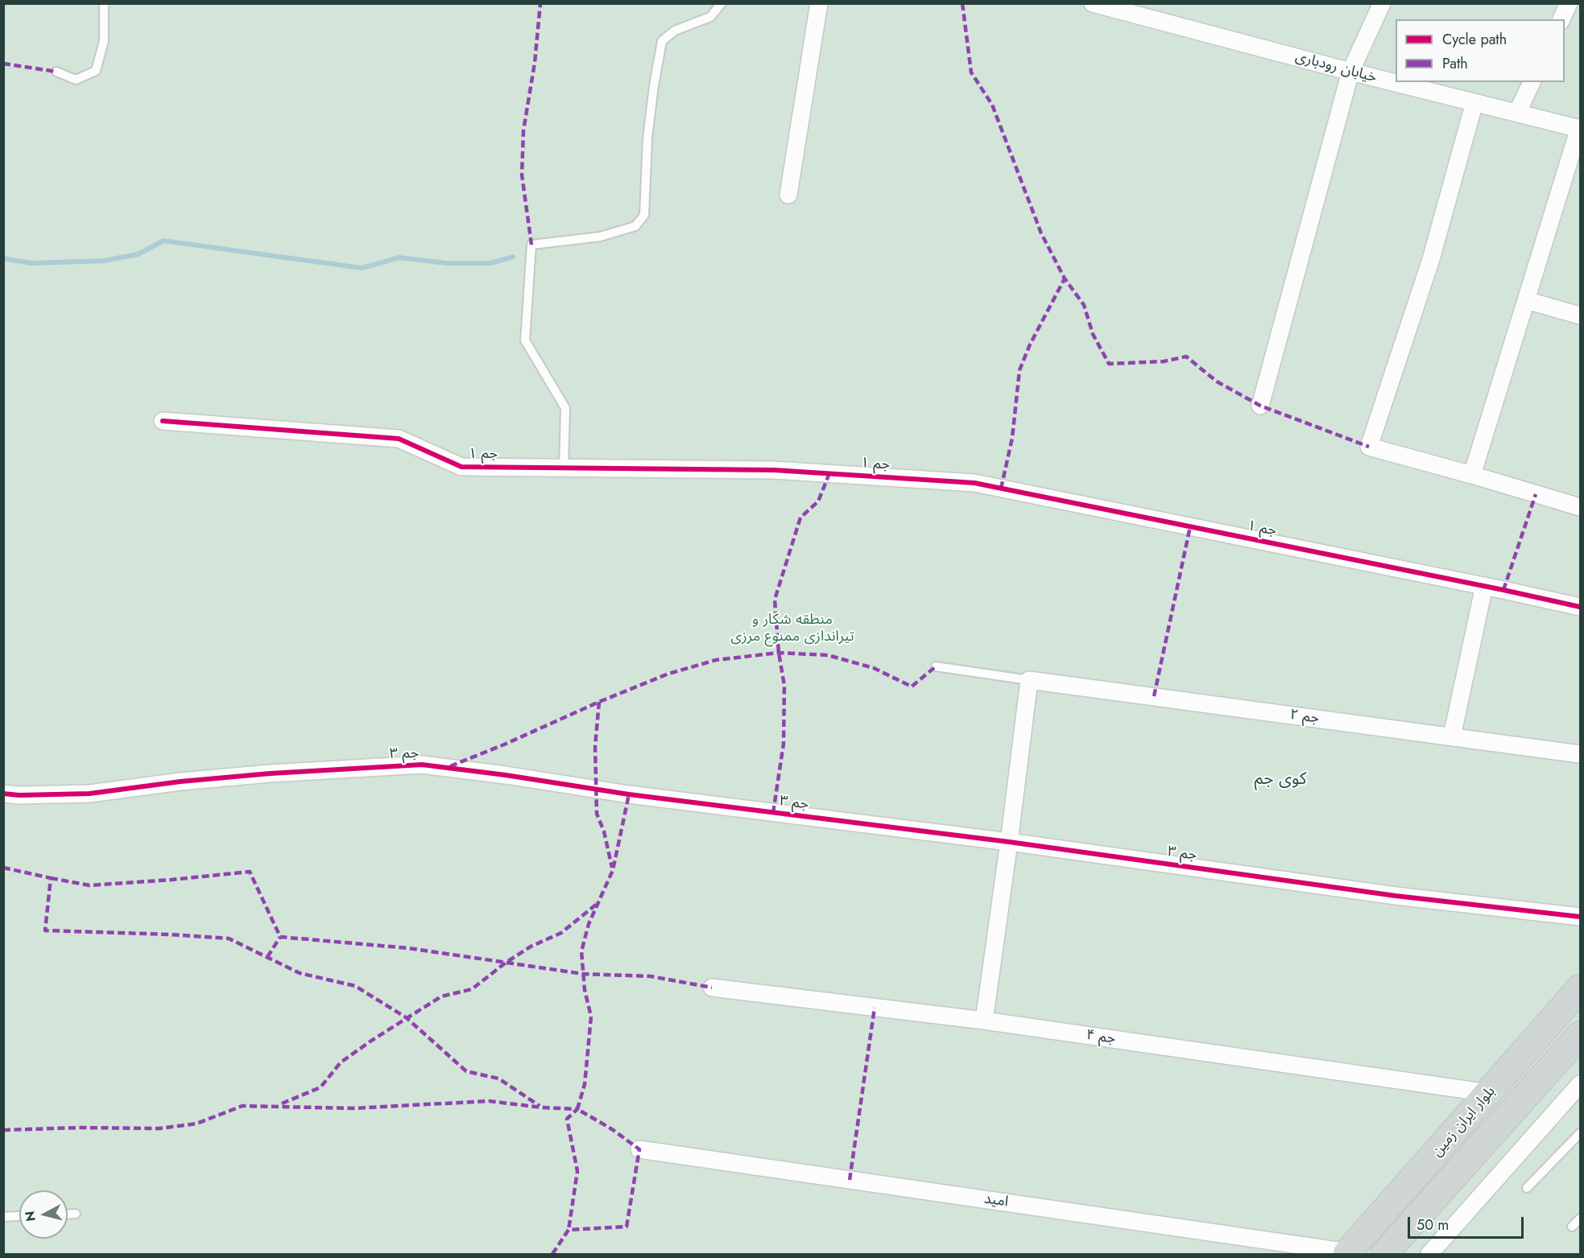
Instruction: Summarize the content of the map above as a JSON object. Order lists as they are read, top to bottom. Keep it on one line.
{"streets":{"main road":["بلوار ایران زمین"],"street":["خیابان رودباری","جم ۱","جم ۲","جم ۳","جم ۴","امید"]},"crossings":[["جم ۴","بلوار ایران زمین"],["بلوار ایران زمین","امید"]],"districts":["کوی جم"],"parks":["منطقه شکار و تیراندازی ممنوع مرزی"],"legend":["Cycle path","Path"],"scale_bar":"50 m","north":"left"}
